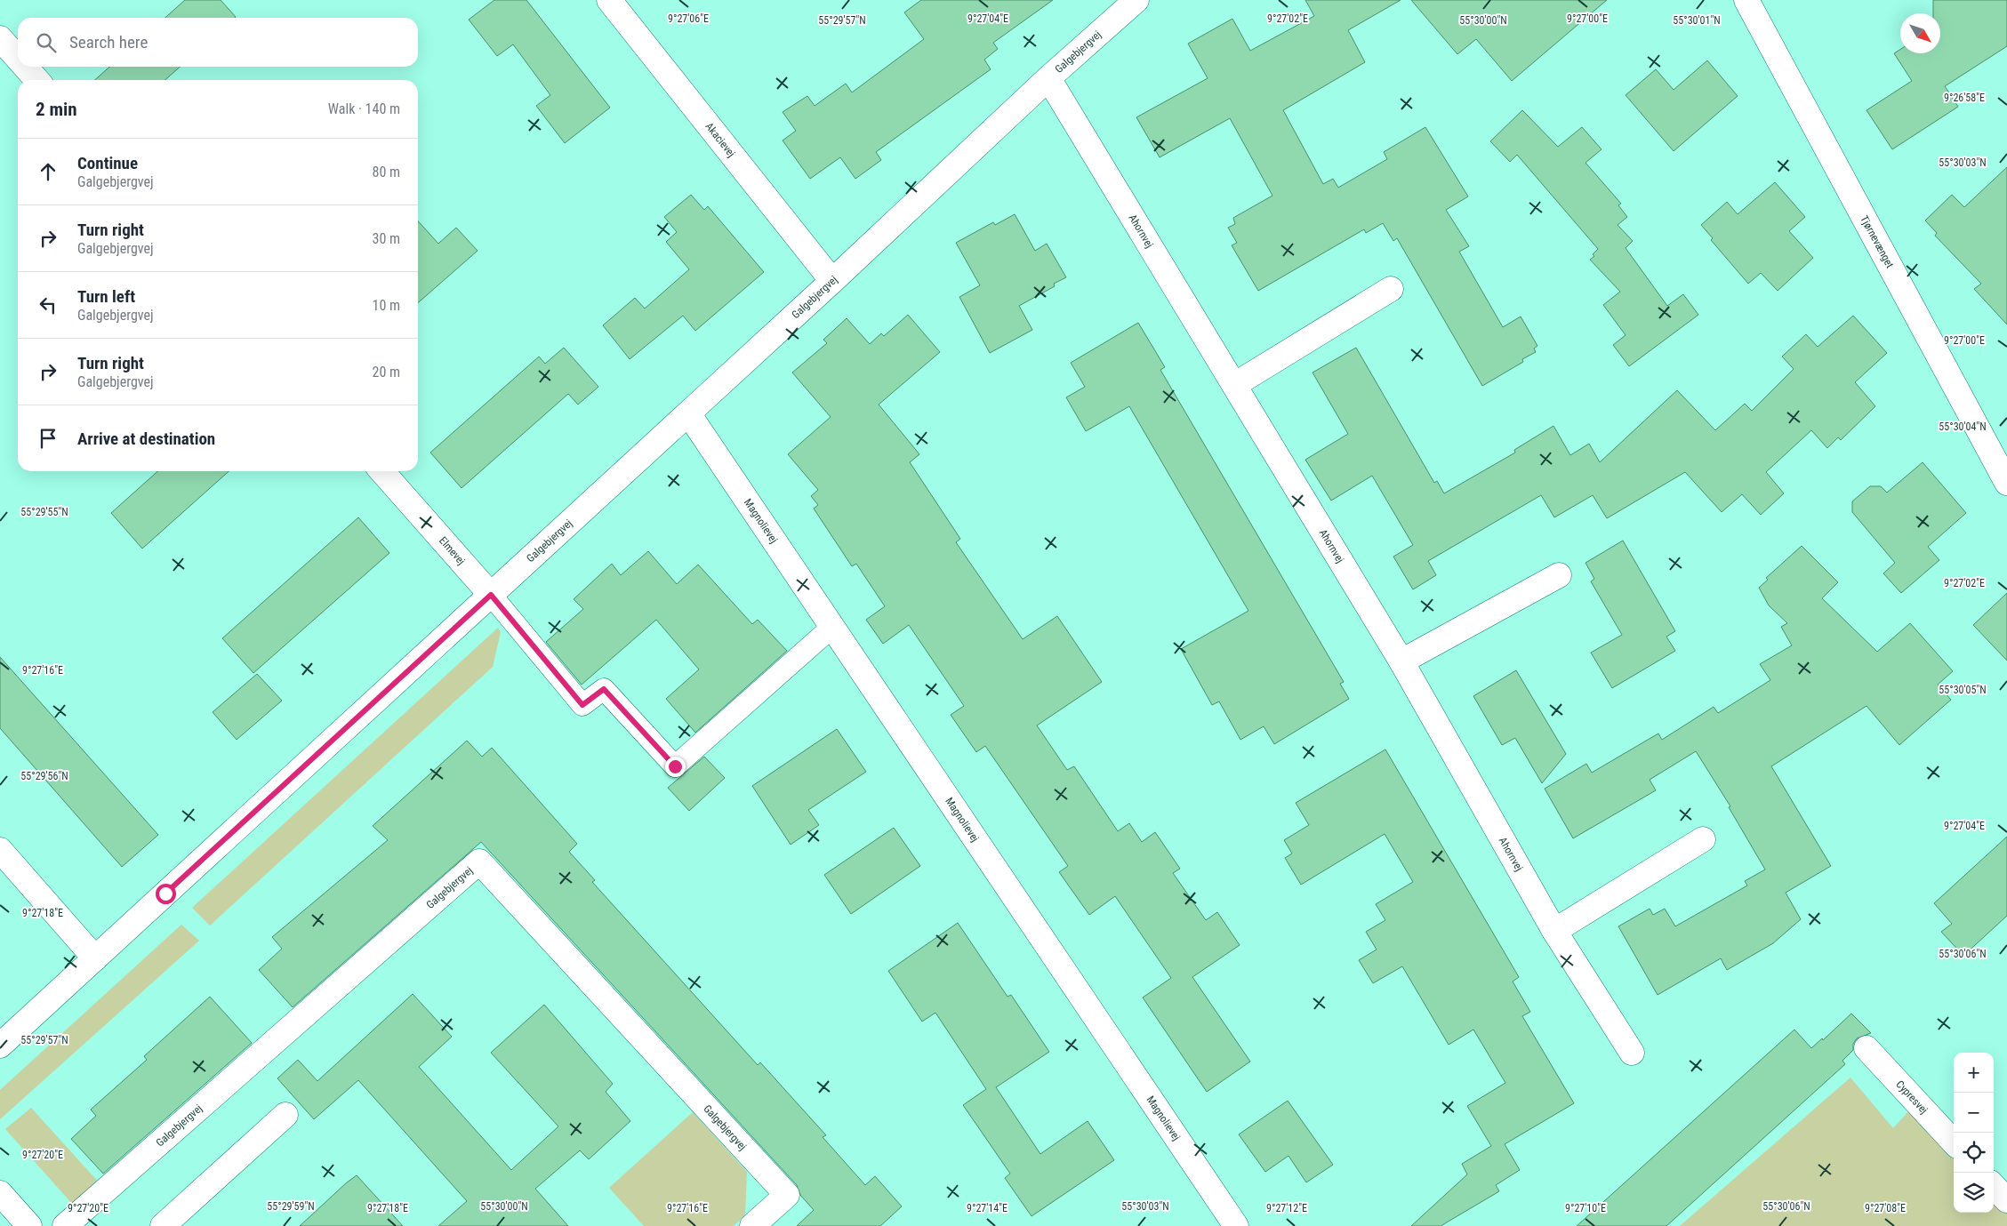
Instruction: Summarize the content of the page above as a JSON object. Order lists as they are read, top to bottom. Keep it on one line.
{"streets":{"street":["Galgebjergvej","Akacievej","Ahornvej","Tjørnevænget","Magnolievej","Elmevej","Cypresvej"]},"crossings":[["Galgebjergvej","Akacievej"],["Galgebjergvej","Ahornvej"],["Galgebjergvej","Magnolievej"],["Galgebjergvej","Elmevej"]],"north":"bottom right","page":{"search":"Search here","heading":["2 min","Walk · 140 m"],"list":[["Continue","Galgebjergvej","80 m"],["Turn right","Galgebjergvej","30 m"],["Turn left","Galgebjergvej","10 m"],["Turn right","Galgebjergvej","20 m"],"Arrive at destination"],"map_buttons":["+","−"]},"coordinates":["9°27'00\"E","9°27'06\"E","9°27'04\"E","9°27'02\"E","55°29'57\"N","55°30'00\"N","55°30'01\"N","9°26'58\"E","55°30'03\"N","55°30'04\"N","55°29'55\"N","9°27'16\"E","55°30'05\"N","55°29'56\"N","9°27'18\"E","55°30'06\"N","9°27'20\"E","55°29'59\"N","9°27'14\"E","9°27'12\"E","9°27'10\"E","9°27'08\"E"]}
